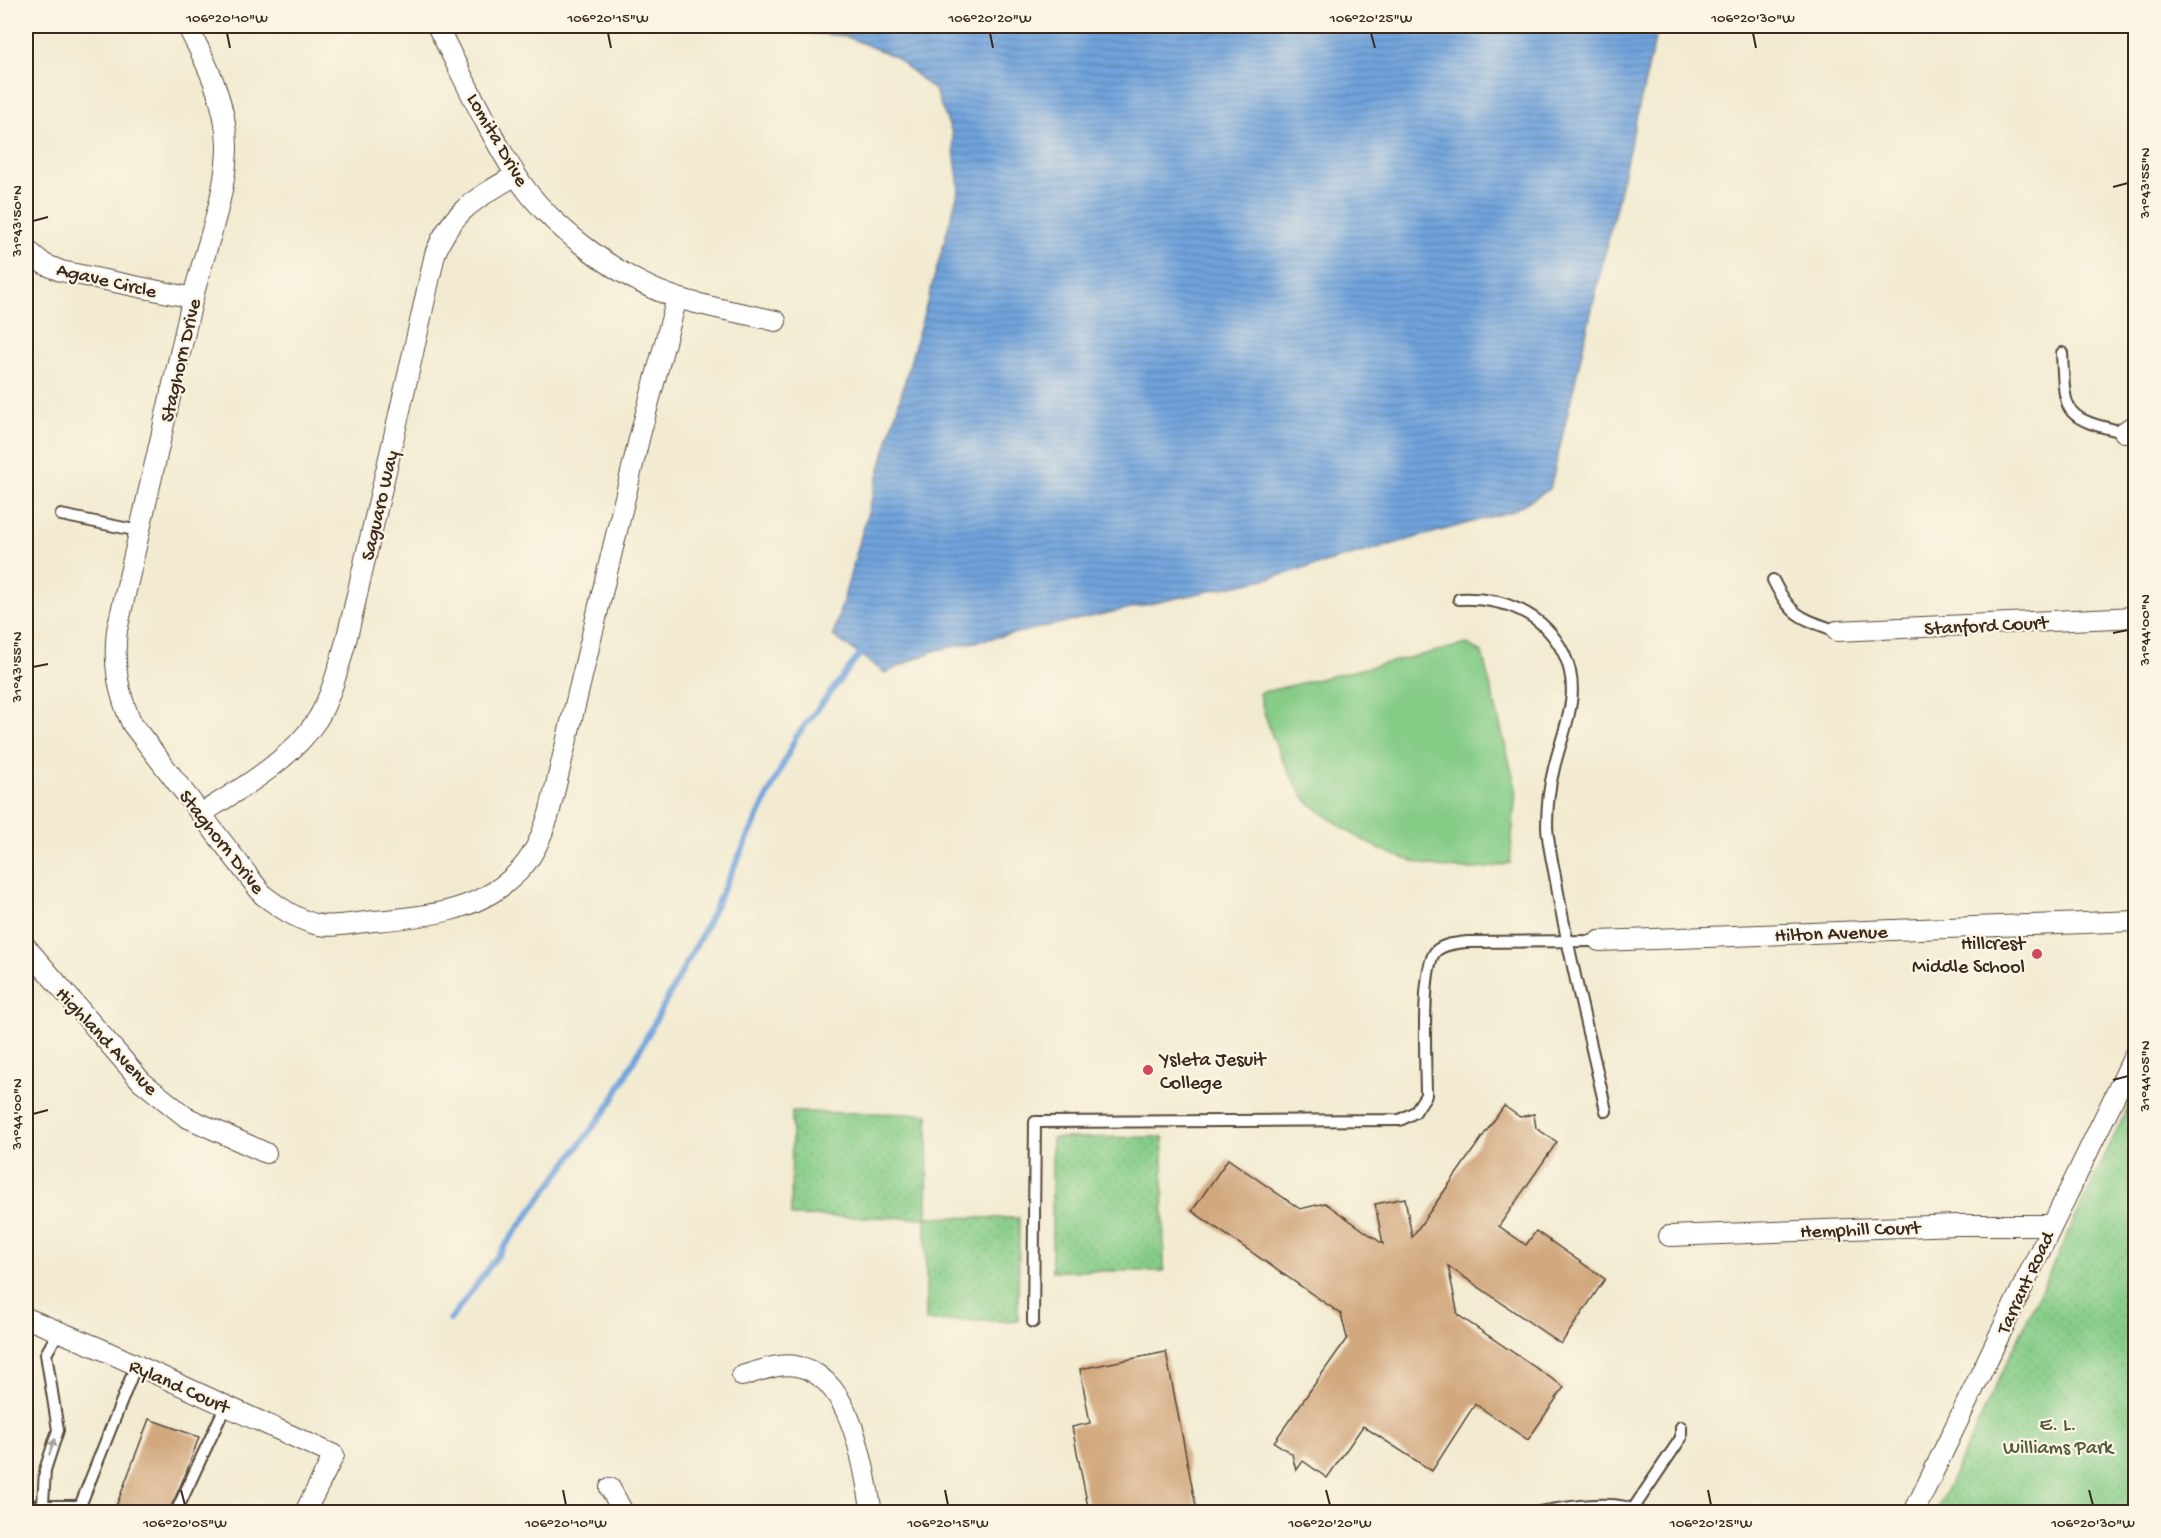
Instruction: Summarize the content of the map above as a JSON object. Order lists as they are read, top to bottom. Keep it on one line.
{"streets":{"street":["Lomita Drive","Agave Circle","Staghorn Drive","Saguaro Way","Stanford Court","Hilton Avenue","Highland Avenue","Hemphill Court","Tarrant Road","Ryland Court"]},"crossings":[["Lomita Drive","Staghorn Drive"],["Lomita Drive","Saguaro Way"],["Agave Circle","Staghorn Drive"],["Staghorn Drive","Saguaro Way"],["Hemphill Court","Tarrant Road"]],"parks":["E. L. Williams Park"],"places":["Hillcrest Middle School","Ysleta Jesuit College"],"coordinates":["106°20'10\"W","106°20'15\"W","106°20'20\"W","106°20'25\"W","106°20'30\"W","31°43'55\"N","31°43'50\"N","31°44'00\"N","31°44'05\"N","106°20'05\"W"]}
